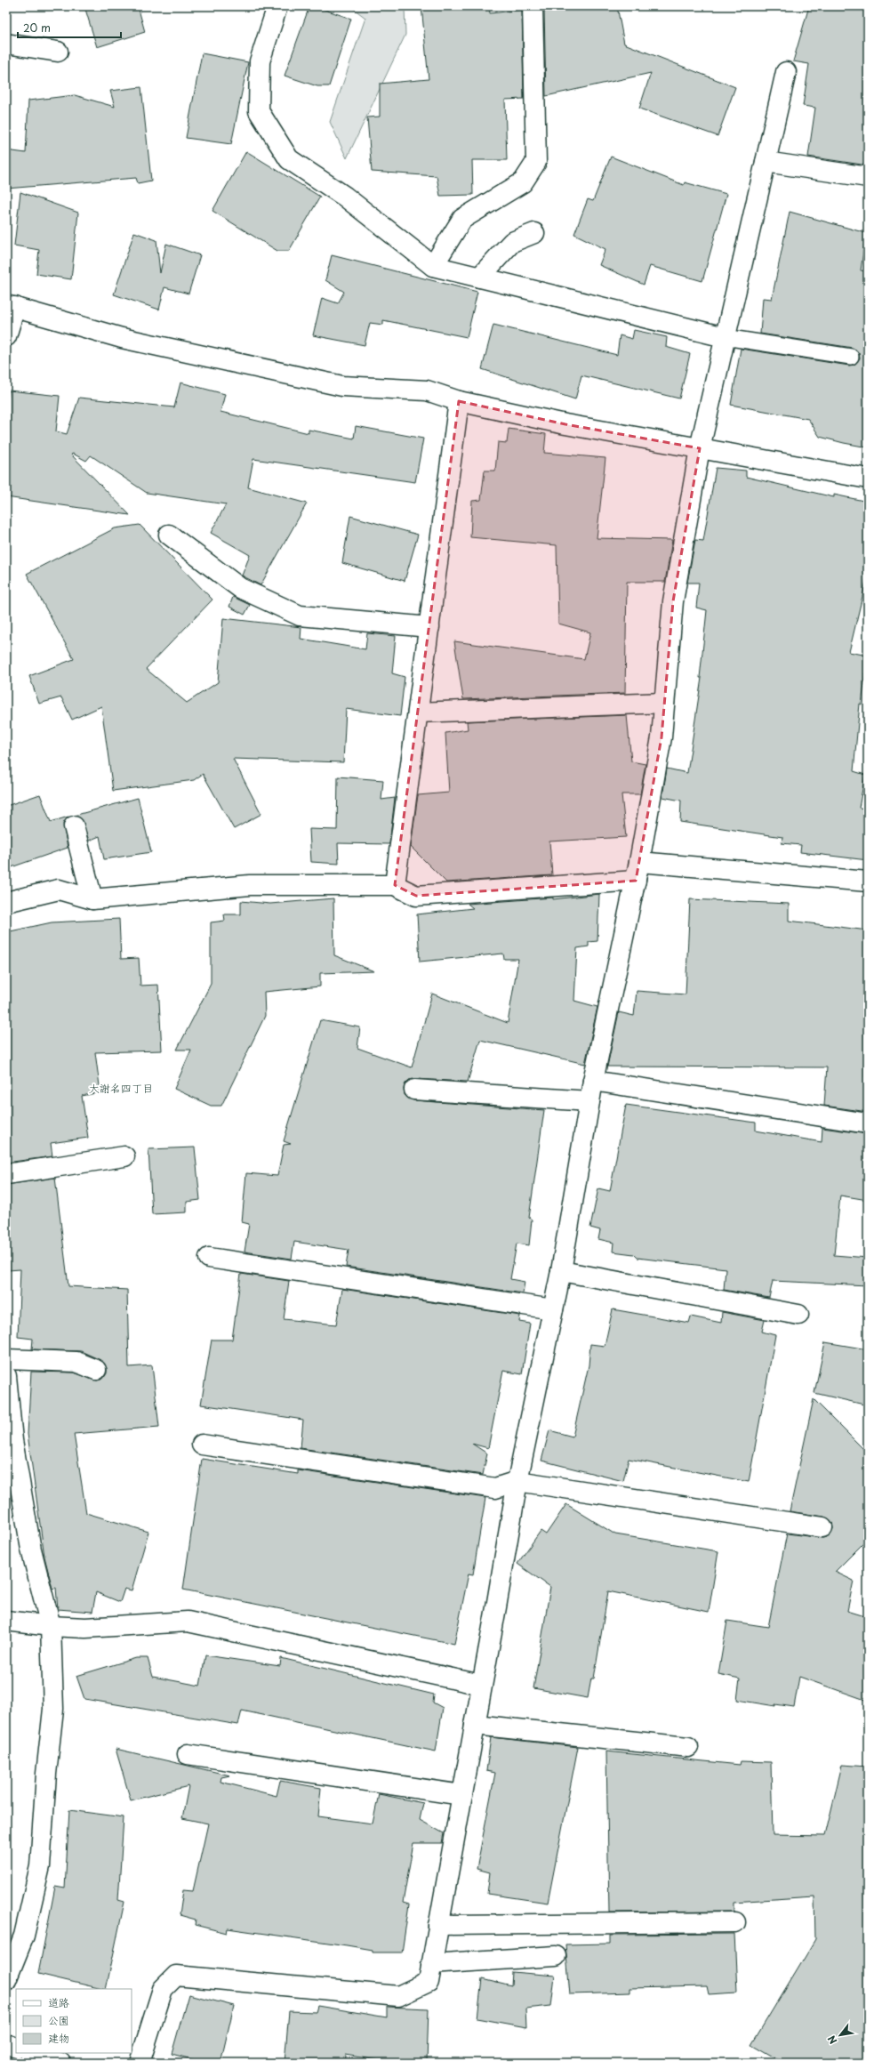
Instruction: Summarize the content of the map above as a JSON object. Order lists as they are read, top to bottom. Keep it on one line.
{"districts":["大謝名四丁目"],"legend":["道路","公園","建物"],"scale_bar":"20 m","north":"bottom left"}
